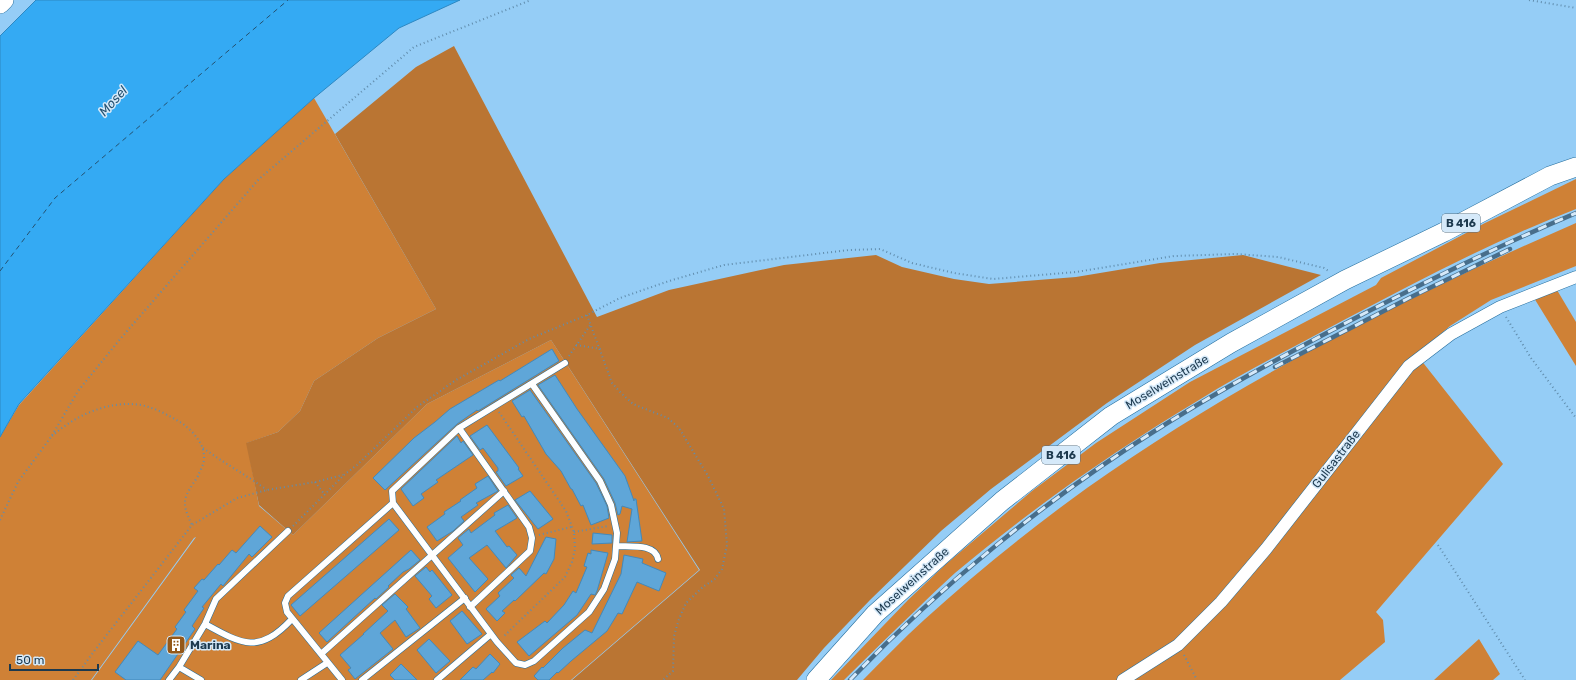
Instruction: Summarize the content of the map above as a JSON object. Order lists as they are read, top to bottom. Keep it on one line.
{"streets":{"main road":["B 416","Moselweinstraße"],"street":["Gulisastraße"]},"water":["Mosel"],"places":{"building":["Marina"]},"scale_bar":"50 m"}
